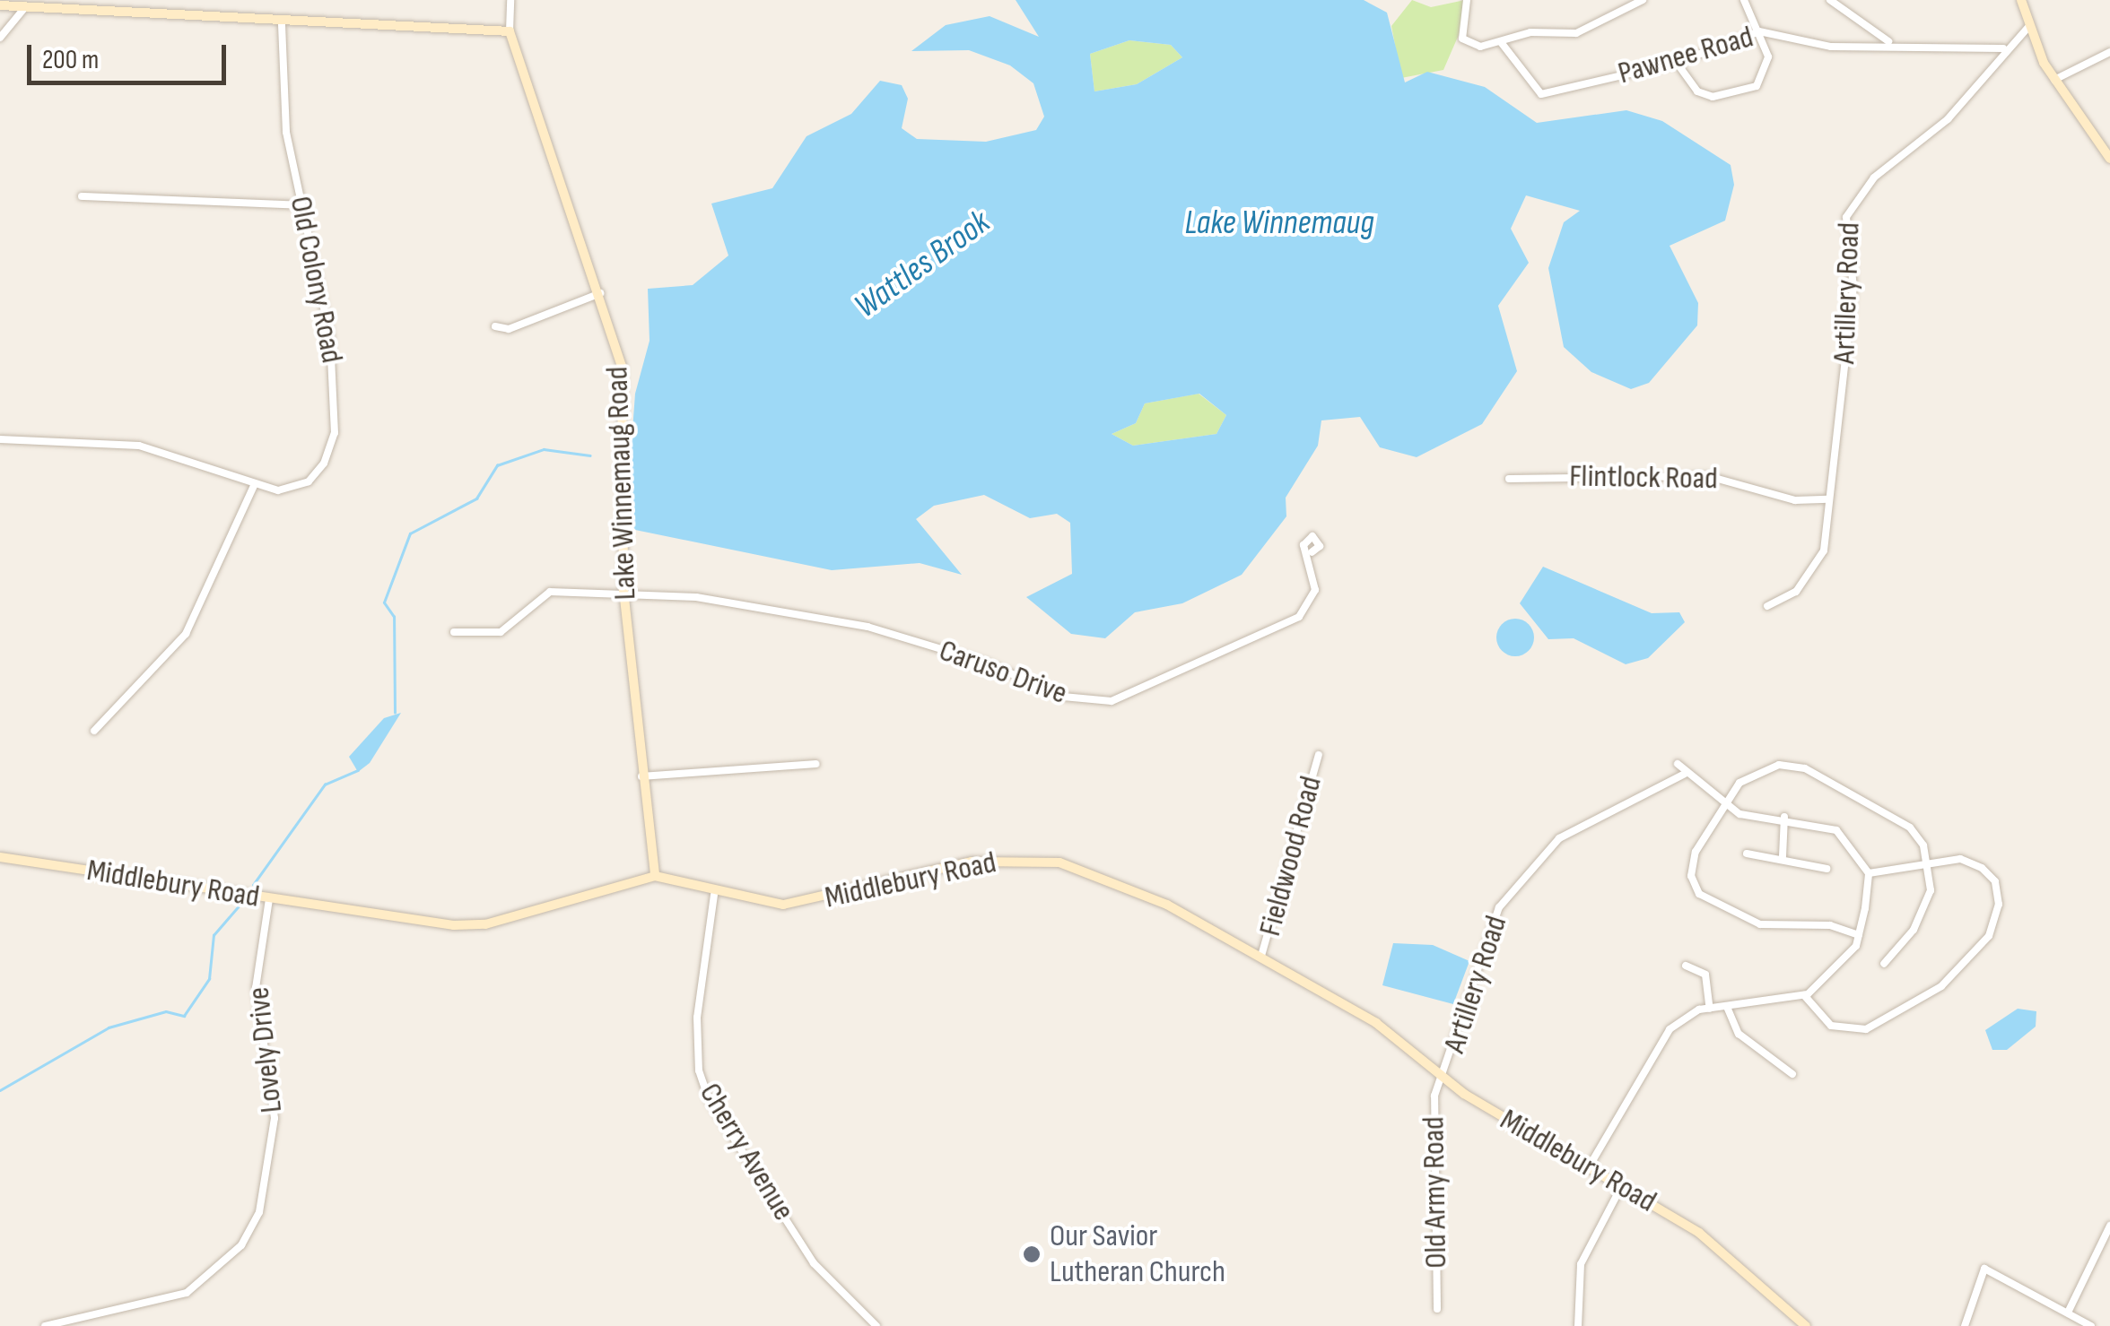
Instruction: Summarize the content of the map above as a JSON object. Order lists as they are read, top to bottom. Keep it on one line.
{"streets":{"street":["Pawnee Road","Old Colony Road","Artillery Road","Flintlock Road","Lake Winnemaug Road","Caruso Drive","Fieldwood Road","Middlebury Road","Lovely Drive","Cherry Avenue","Old Army Road"]},"crossings":[["Pawnee Road","Artillery Road"],["Artillery Road","Flintlock Road"],["Artillery Road","Middlebury Road"],["Artillery Road","Old Army Road"],["Lake Winnemaug Road","Caruso Drive"],["Lake Winnemaug Road","Middlebury Road"],["Fieldwood Road","Middlebury Road"],["Middlebury Road","Lovely Drive"],["Middlebury Road","Cherry Avenue"],["Middlebury Road","Old Army Road"]],"water":["Lake Winnemaug","Wattles Brook"],"places":["Our Savior Lutheran Church"],"scale_bar":"200 m"}
